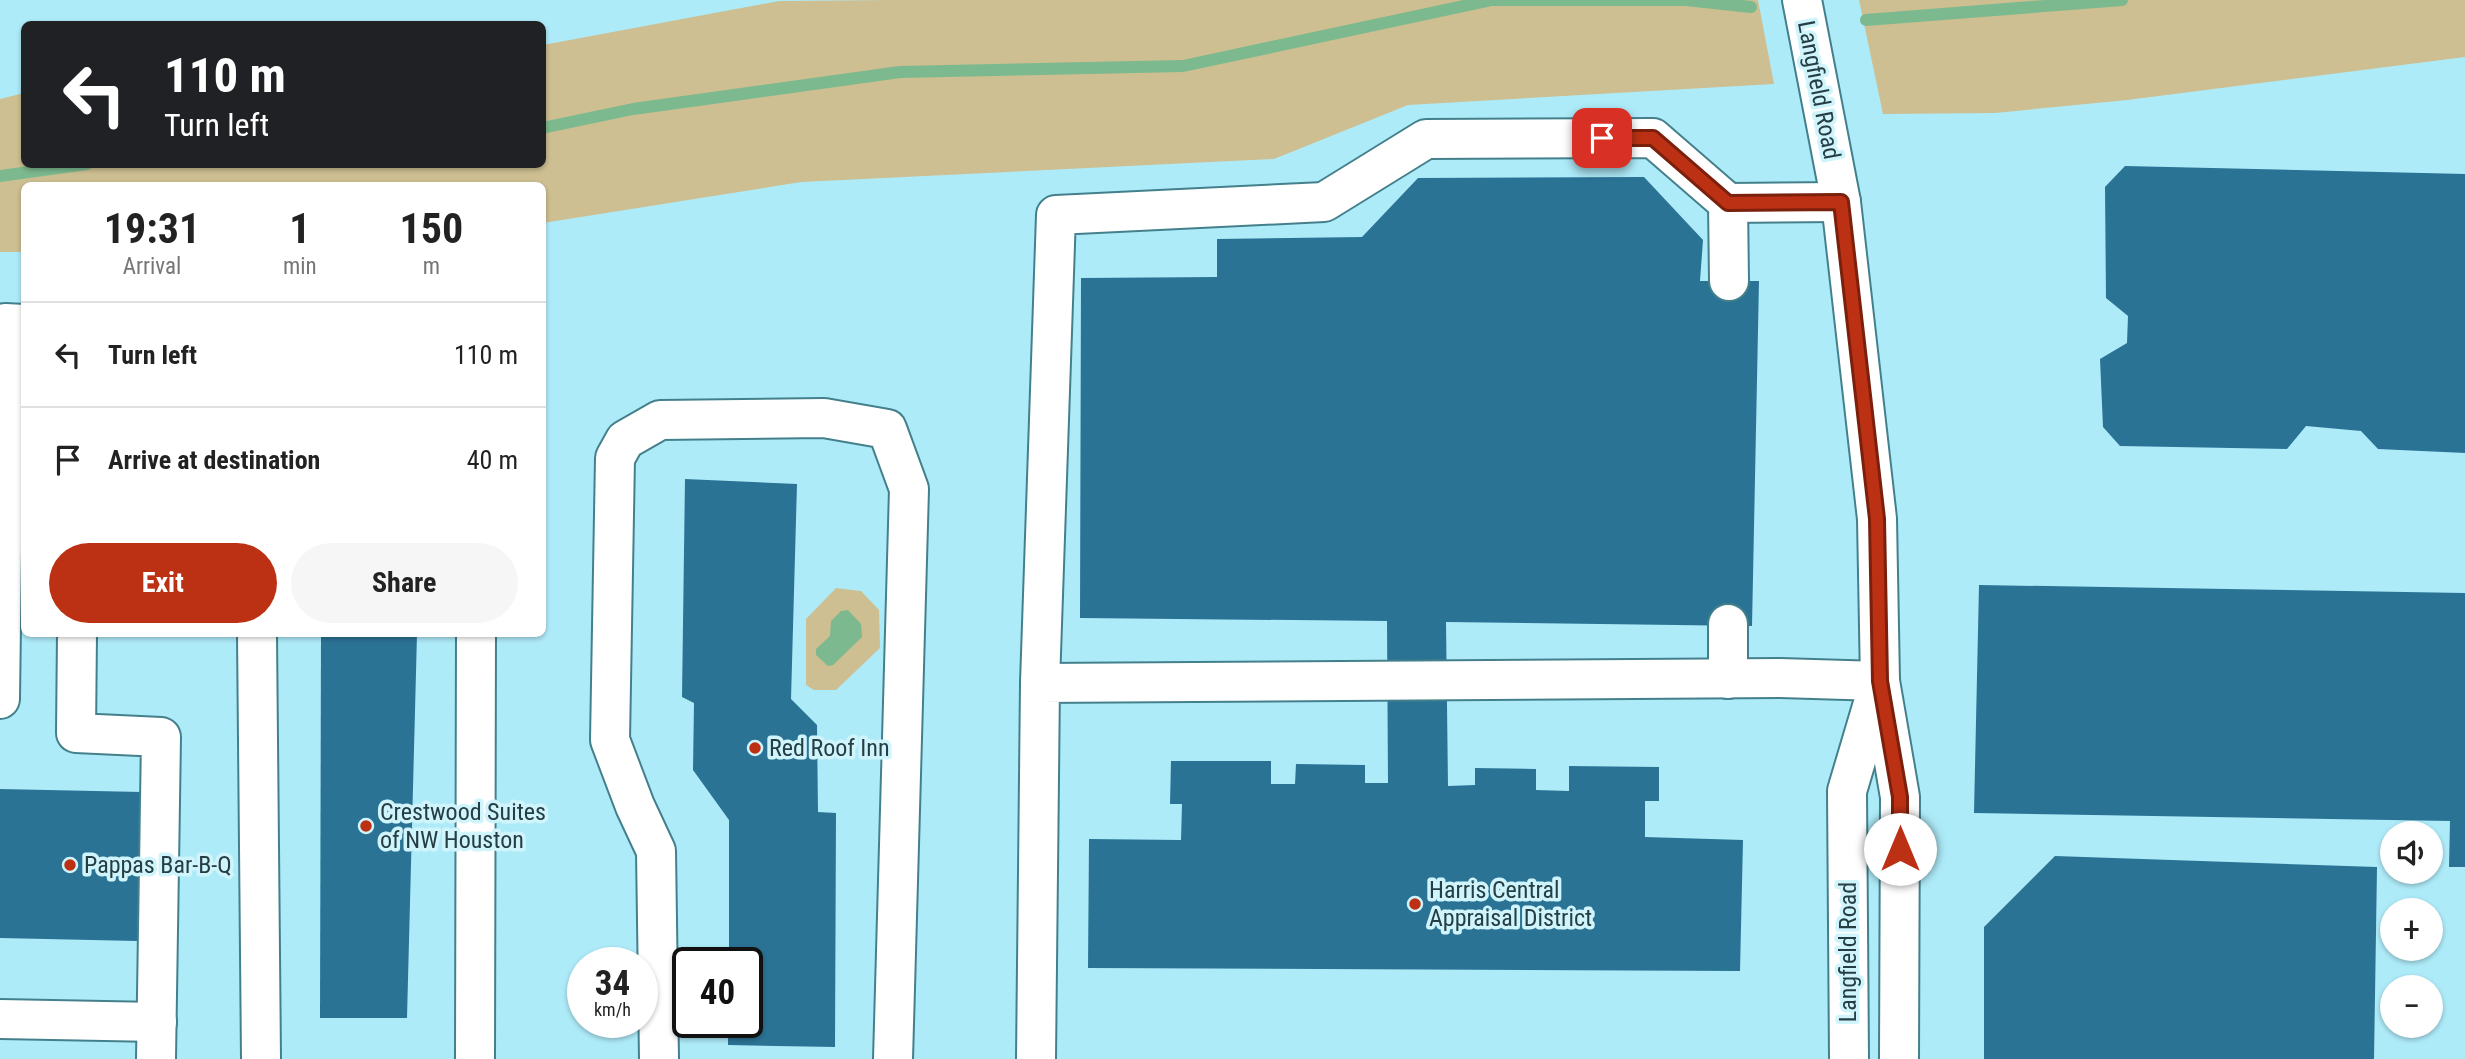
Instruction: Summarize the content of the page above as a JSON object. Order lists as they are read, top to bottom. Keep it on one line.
{"streets":{"street":["Langfield Road"]},"places":["Red Roof Inn","Crestwood Suites of NW Houston","Pappas Bar-B-Q","Harris Central Appraisal District"],"page":{"turn":["110 m","Turn left"],"eta":["19:31","Arrival","1","min","150","m"],"list":[{"name":"Turn left","value":"110 m"},{"name":"Arrive at destination","value":"40 m"}],"buttons":["Exit","Share"],"map_buttons":["+","−"],"speed":"34 km/h","limit":"40"}}
